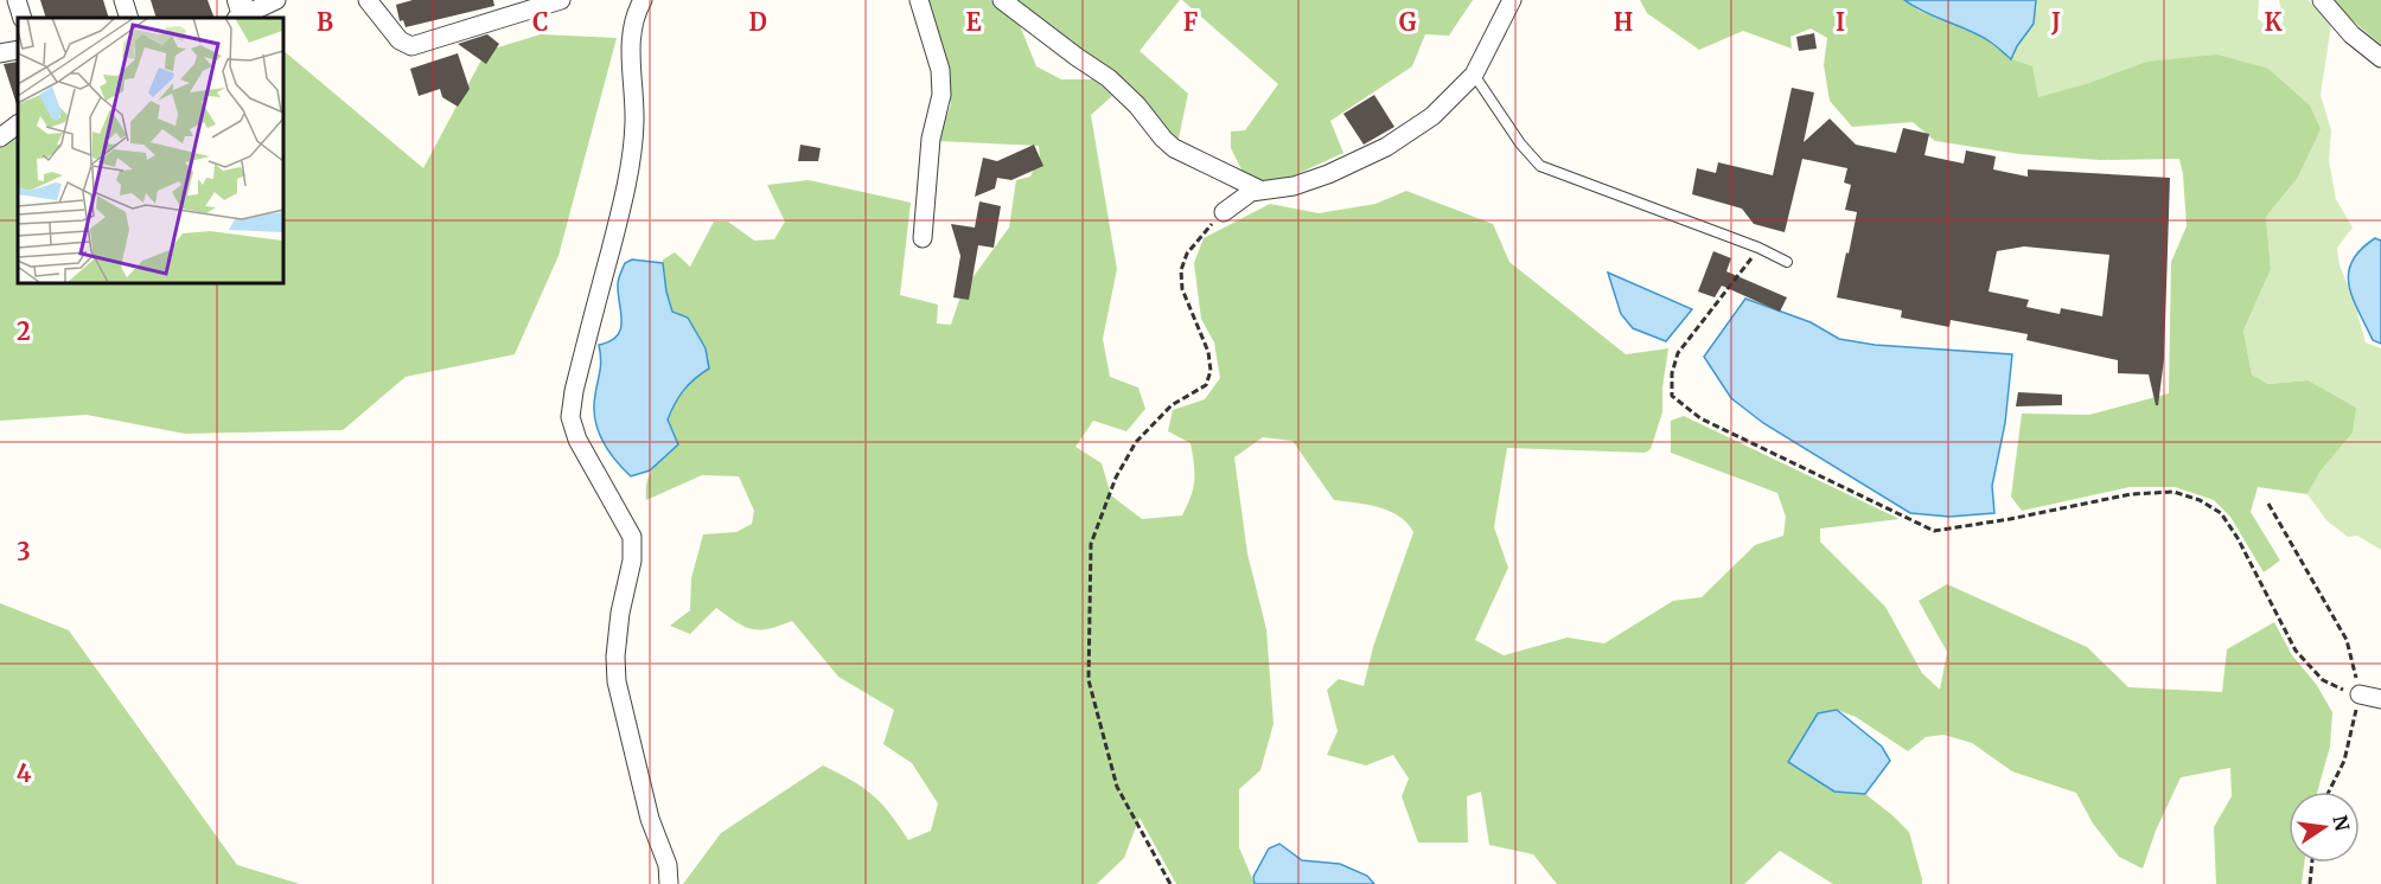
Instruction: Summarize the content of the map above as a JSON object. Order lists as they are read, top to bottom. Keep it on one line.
{"north":"right","grid":{"columns":["B","C","D","E","F","G","H","I","J","K"],"rows":["2","3","4"]}}
